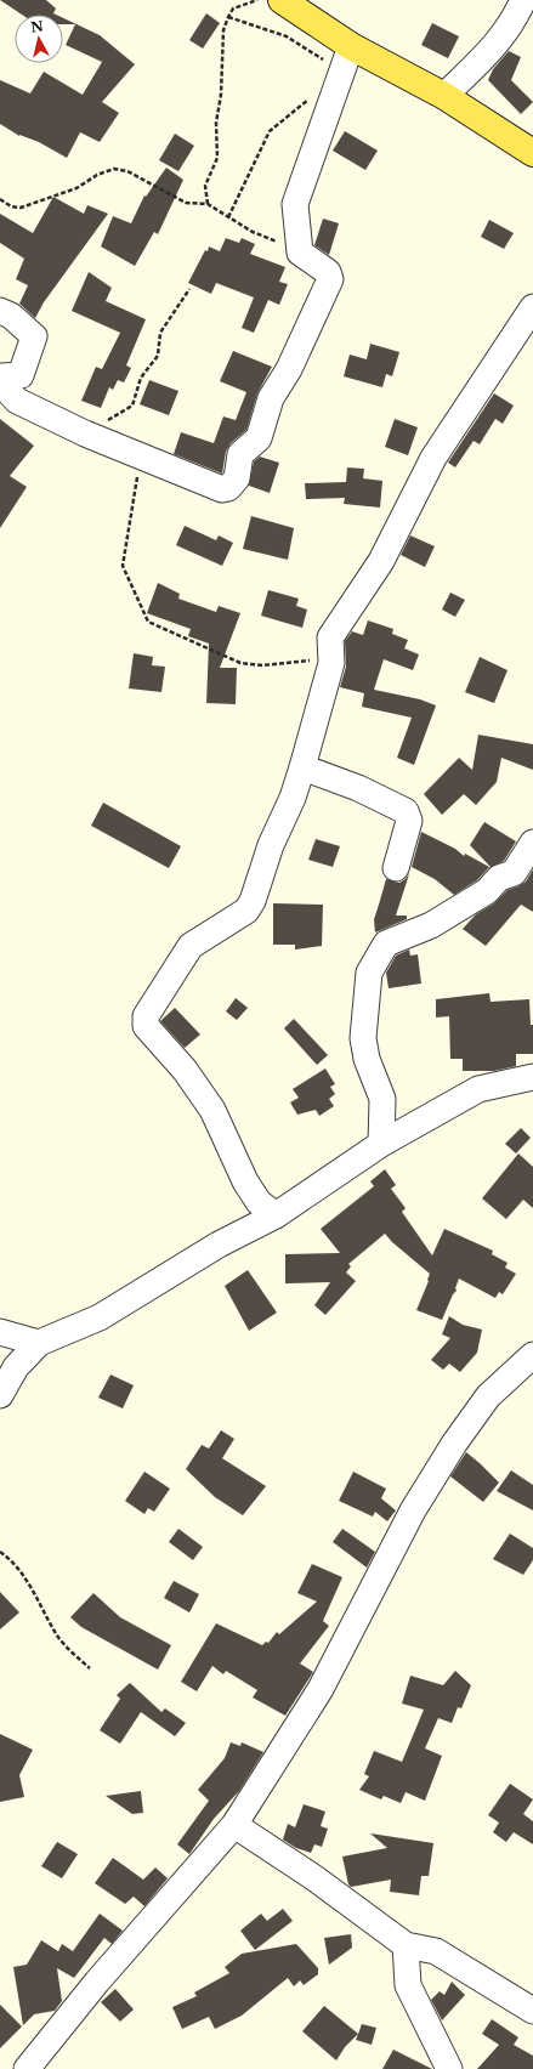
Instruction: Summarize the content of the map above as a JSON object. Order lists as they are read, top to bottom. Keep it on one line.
{"north":"top"}
